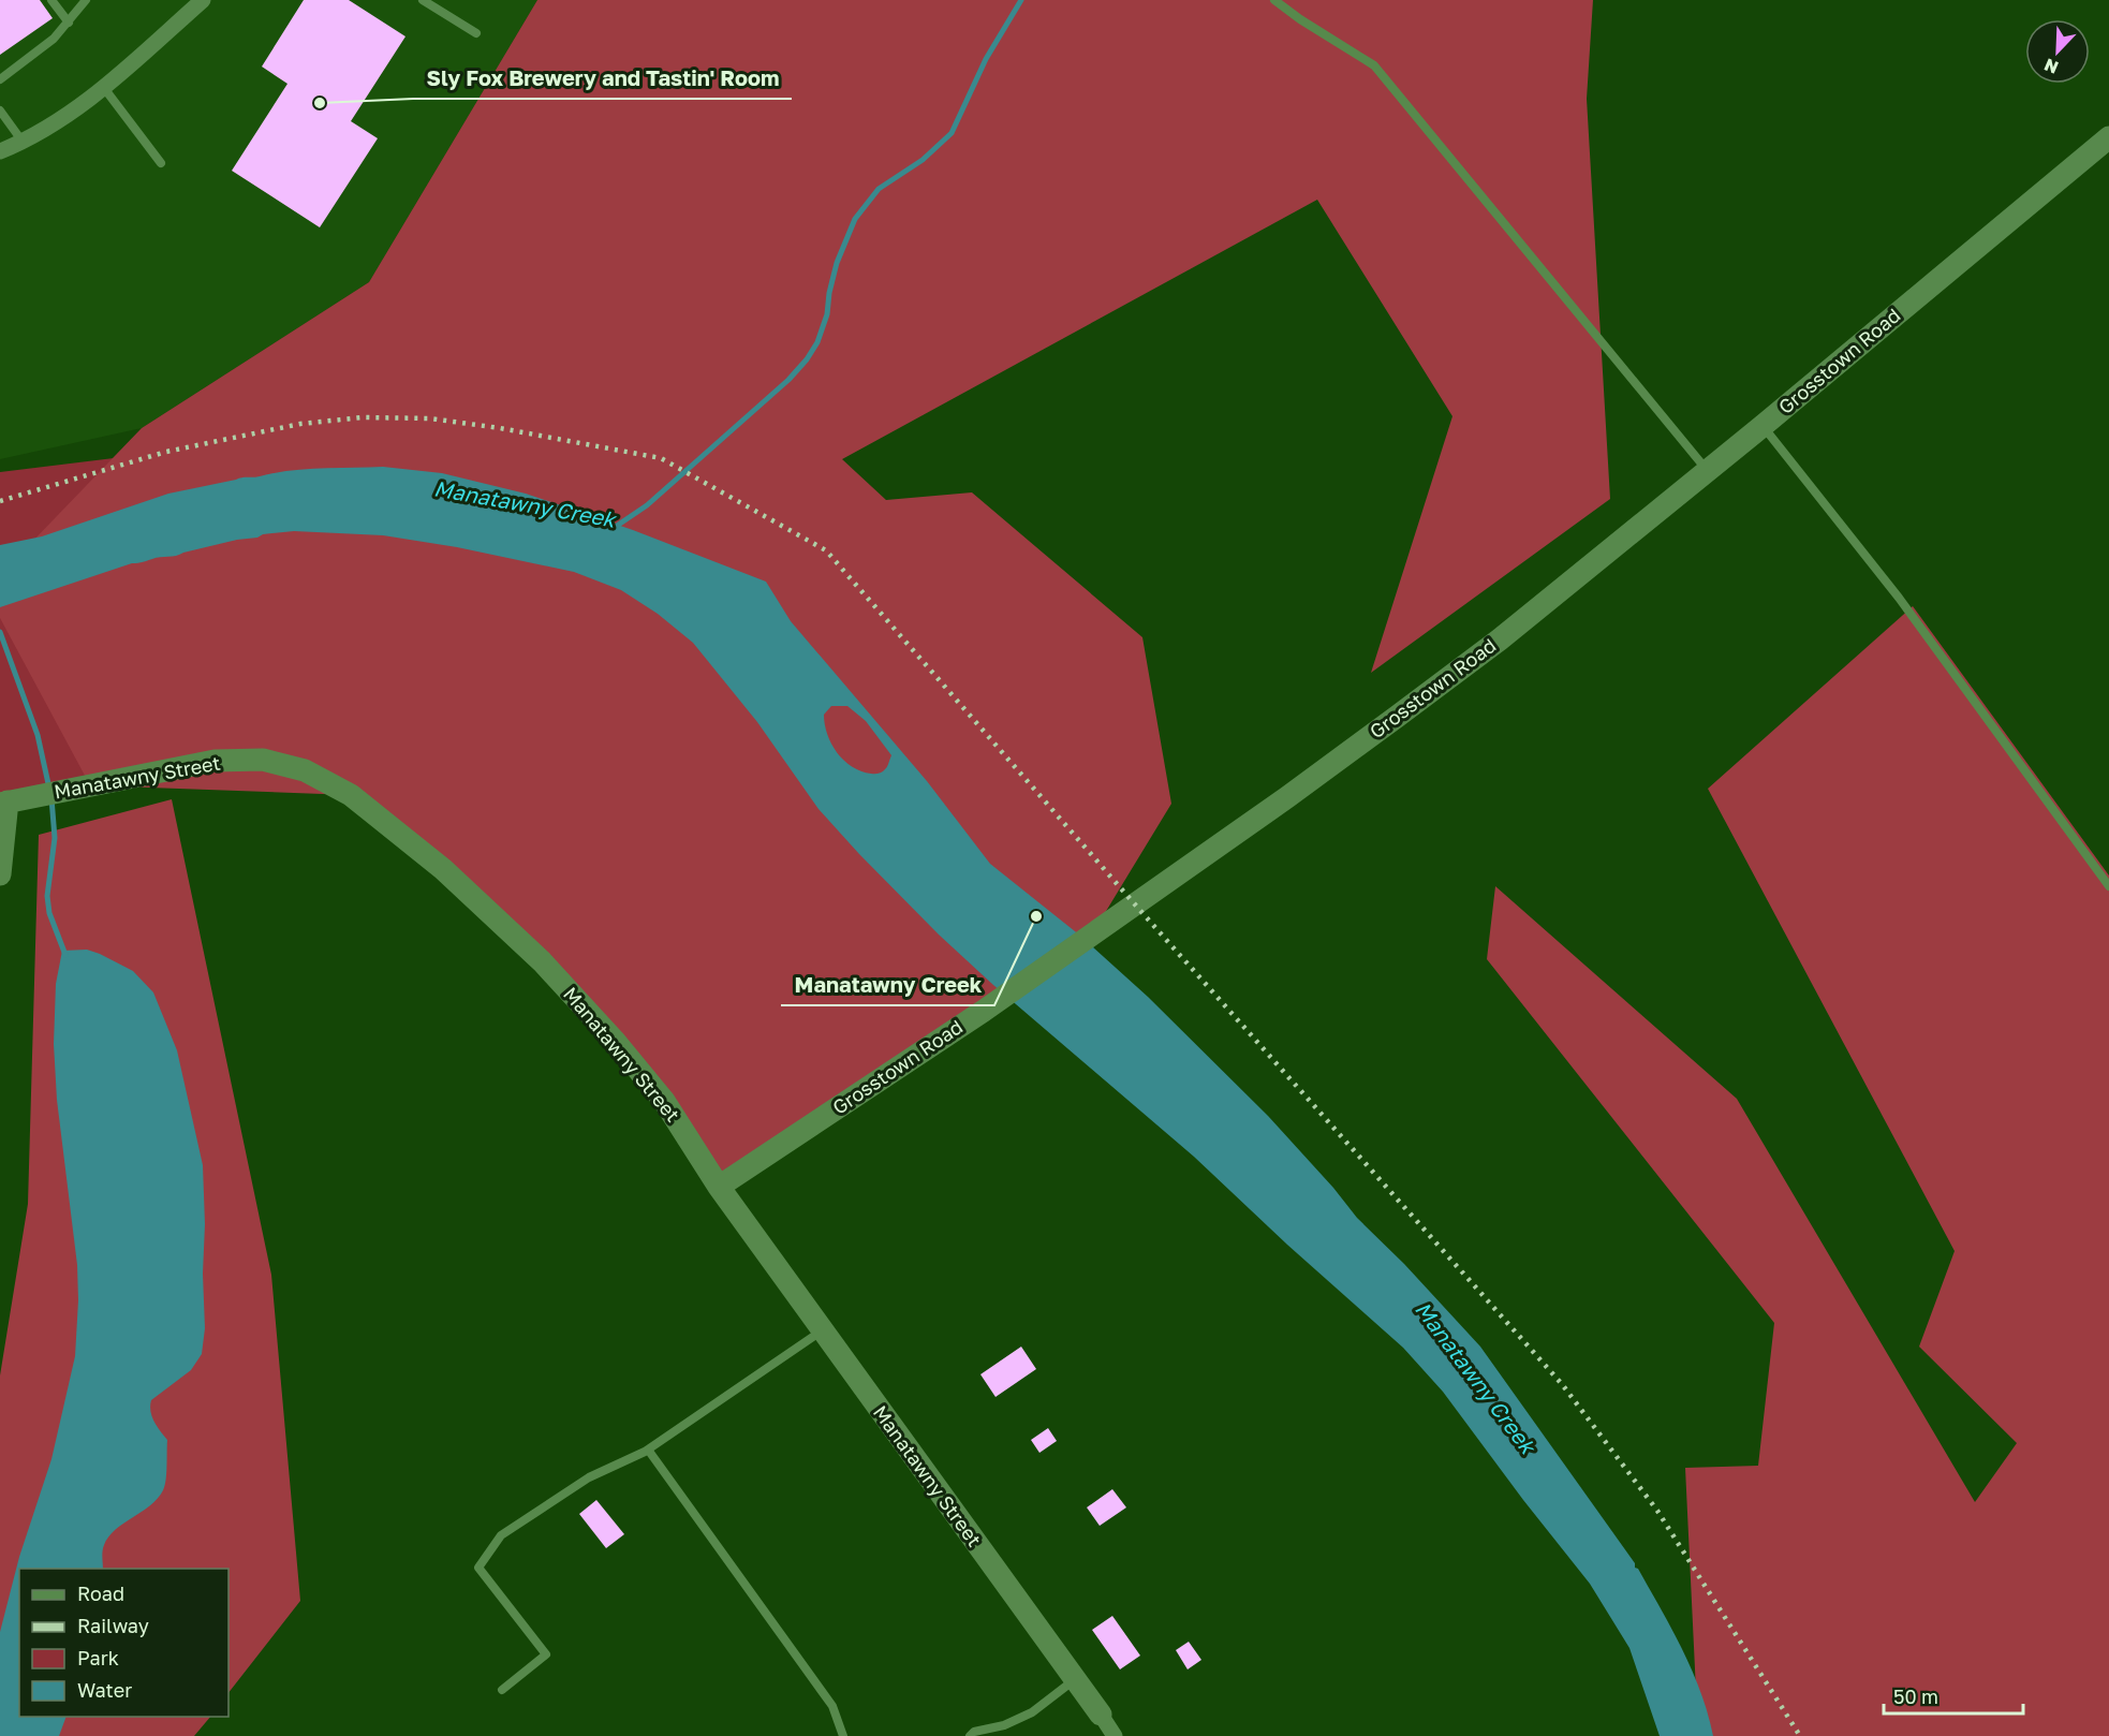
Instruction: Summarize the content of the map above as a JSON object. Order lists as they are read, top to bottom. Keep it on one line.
{"streets":{"street":["Grosstown Road","Manatawny Street"]},"crossings":[["Grosstown Road","Manatawny Street"]],"water":["Manatawny Creek"],"places":["Sly Fox Brewery and Tastin' Room","Manatawny Creek"],"legend":["Road","Railway","Park","Water"],"scale_bar":"50 m","north":"bottom left"}
